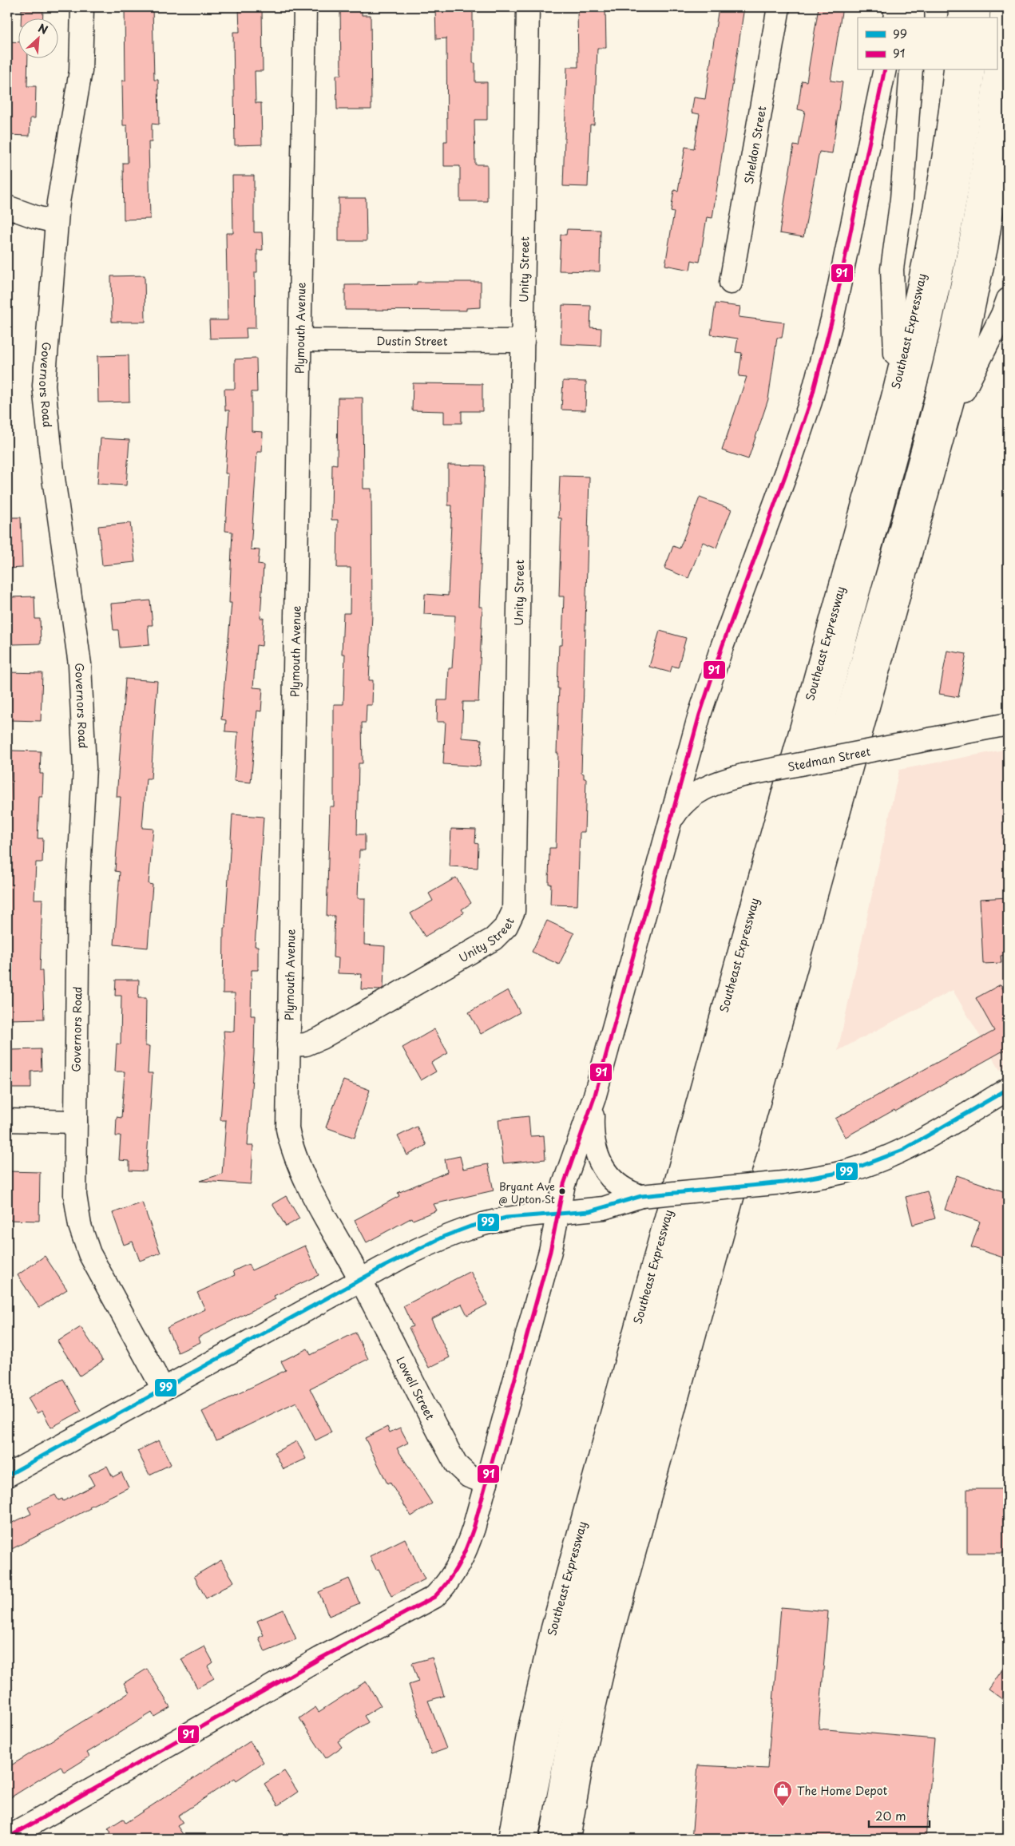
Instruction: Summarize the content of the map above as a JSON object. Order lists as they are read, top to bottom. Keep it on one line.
{"streets":{"main road":["Sheldon Street","Unity Street","Plymouth Avenue","Southeast Expressway","Dustin Street","Governors Road","Stedman Street","Lowell Street"]},"crossings":[["Unity Street","Plymouth Avenue"],["Unity Street","Dustin Street"],["Plymouth Avenue","Dustin Street"],["Plymouth Avenue","Lowell Street"]],"places":{"other":["Bryant Ave @ Upton St"],"shop":["The Home Depot"]},"lines":["transit line 91","transit line 99"],"legend":["99","91"],"scale_bar":"20 m","north":"top right"}
